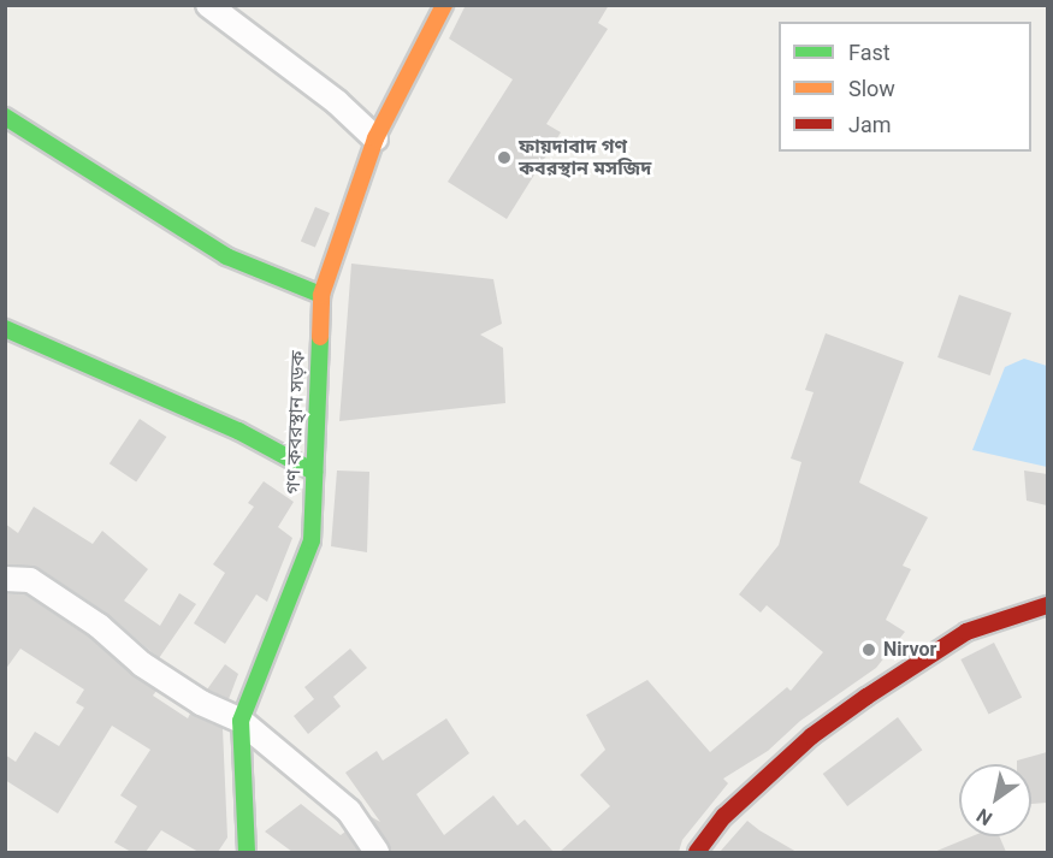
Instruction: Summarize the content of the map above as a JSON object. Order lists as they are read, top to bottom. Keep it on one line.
{"streets":{"street":["গণ কবরস্থান সড়ক"]},"places":["ফায়দাবাদ গণ কবরস্থান মসজিদ","Nirvor"],"legend":["Fast","Slow","Jam"],"north":"bottom left"}
